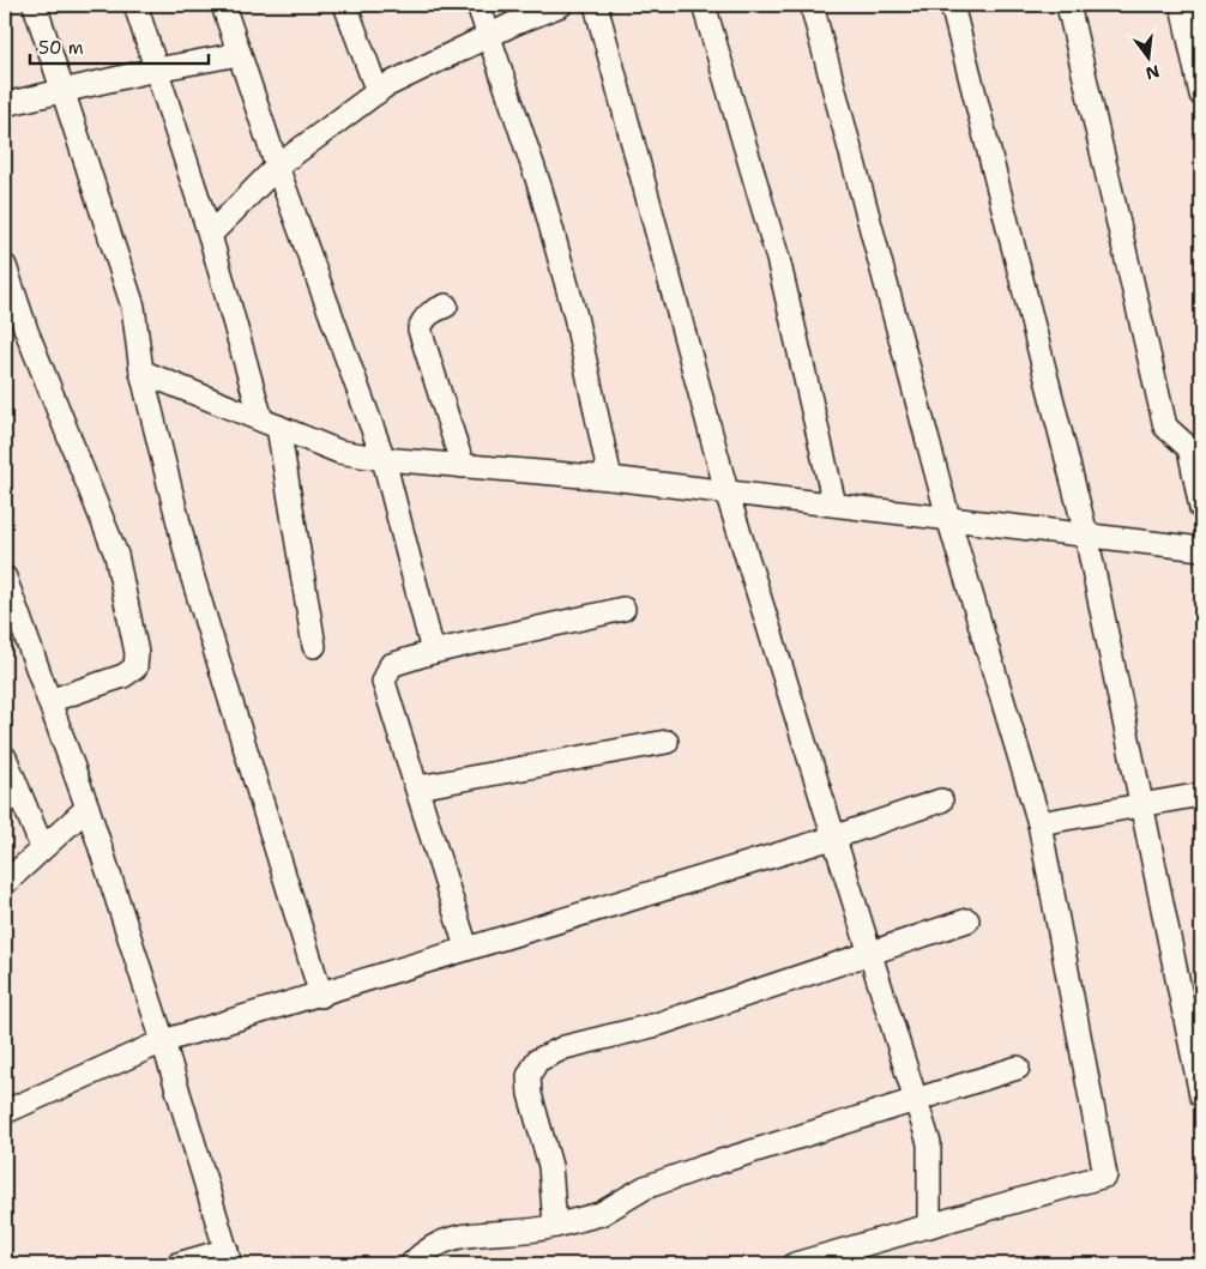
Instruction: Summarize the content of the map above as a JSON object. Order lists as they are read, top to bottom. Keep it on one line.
{"scale_bar":"50 m","north":"bottom"}
